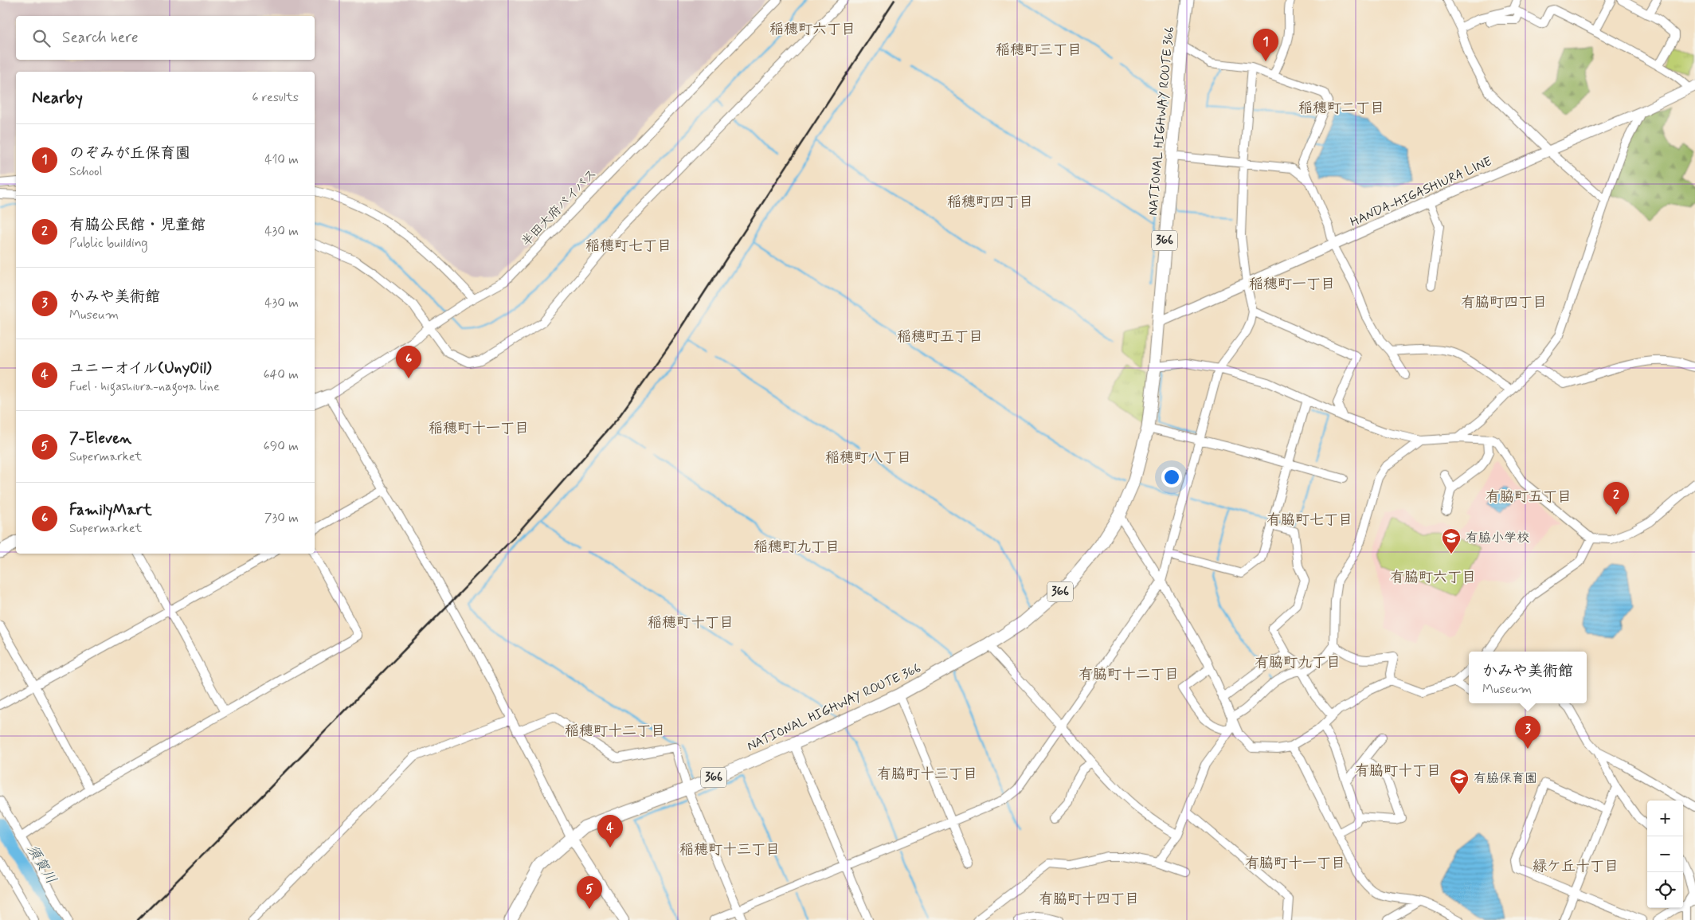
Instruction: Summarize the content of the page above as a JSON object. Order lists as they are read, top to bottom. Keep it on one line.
{"streets":{"highway":["NATIONAL HIGHWAY ROUTE 366","366"],"main road":["HANDA-HIGASHIURA LINE"],"street":["半田大府パイパス"]},"crossings":[["NATIONAL HIGHWAY ROUTE 366","HANDA-HIGASHIURA LINE"]],"districts":["稲穂町六丁目","稲穂町三丁目","稲穂町二丁目","稲穂町四丁目","稲穂町七丁目","稲穂町一丁目","有脇町四丁目","稲穂町五丁目","稲穂町十一丁目","稲穂町八丁目","有脇町五丁目","有脇町七丁目","稲穂町九丁目","有脇町六丁目","稲穂町十丁目","有脇町九丁目","有脇町十二丁目","稲穂町十二丁目","有脇町十丁目","有脇町十三丁目","稲穂町十三丁目","有脇町十一丁目","緑ケ丘十丁目","有脇町十四丁目"],"water":["須賀川"],"places":{"school or university":["有脇小学校","有脇保育園"]},"page":{"search":"Search here","pins":["1","6","2","3","4","5"],"heading":["Nearby","6 results"],"list":[{"mark":"1","name":"のぞみが丘保育園","note":"School","value":"410 m"},{"mark":"2","name":"有脇公民館・児童館","note":"Public building","value":"430 m"},{"mark":"3","name":"かみや美術館","note":"Museum","value":"430 m"},{"mark":"4","name":"ユニーオイル(UnyOil)","note":"Fuel · higashiura-nagoya line","value":"640 m"},{"mark":"5","name":"7-Eleven","note":"Supermarket","value":"690 m"},{"mark":"6","name":"FamilyMart","note":"Supermarket","value":"730 m"}],"popup":["かみや美術館","Museum"],"map_buttons":["+","−"]}}
